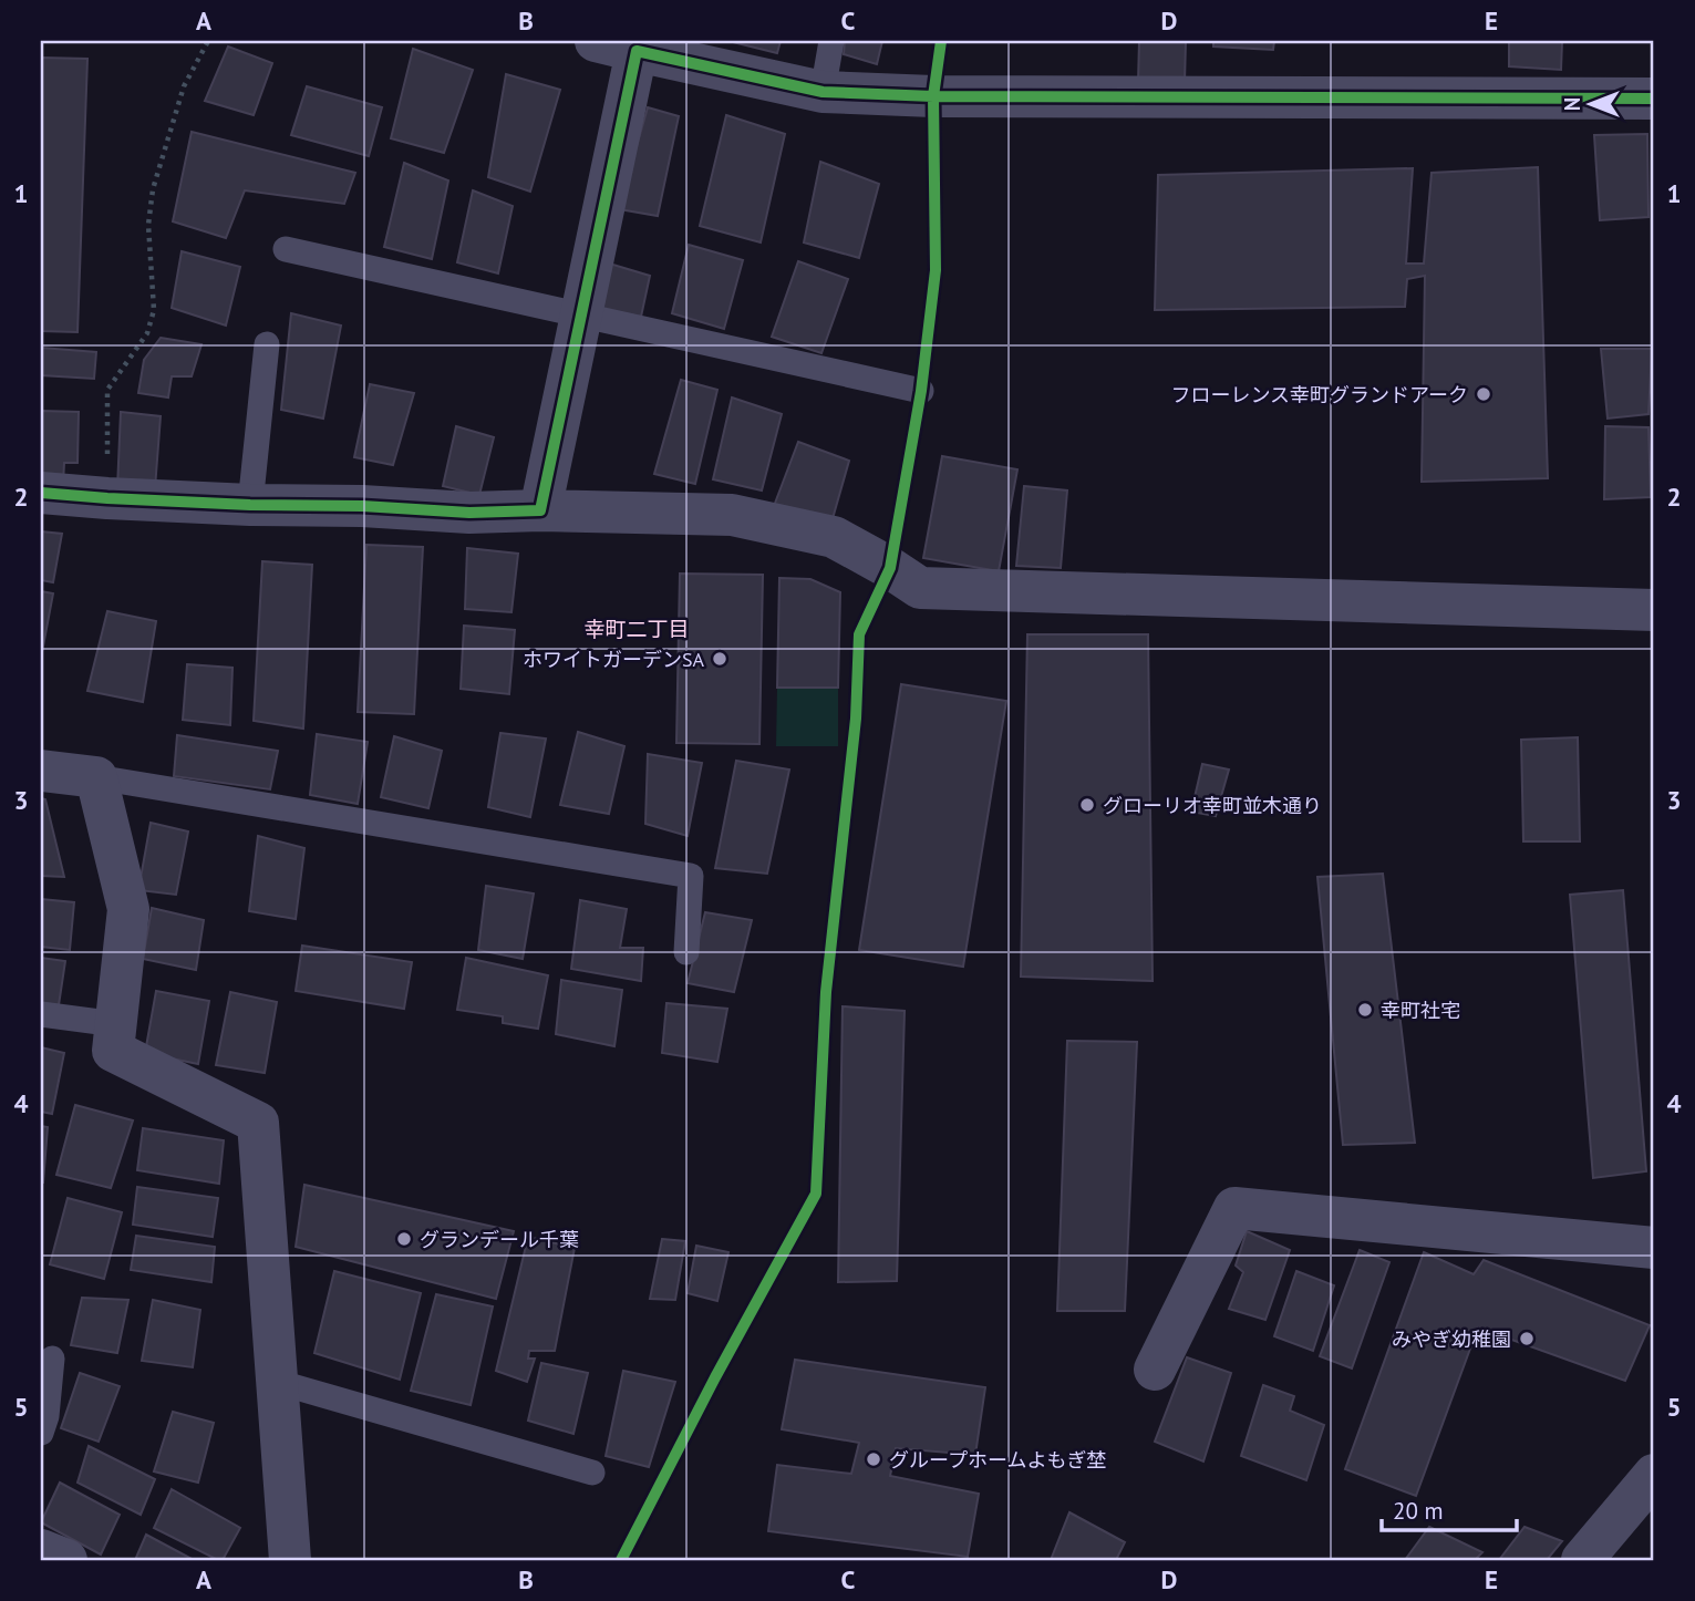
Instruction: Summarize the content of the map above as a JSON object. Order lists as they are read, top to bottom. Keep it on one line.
{"districts":["幸町二丁目"],"places":["フローレンス幸町グランドアーク","ホワイトガーデンSA","グローリオ幸町並木通り","幸町社宅","グランデール千葉","みやぎ幼稚園","グループホームよもぎ埜"],"scale_bar":"20 m","north":"left","grid":{"columns":["A","B","C","D","E"],"rows":["1","2","3","4","5"]}}
